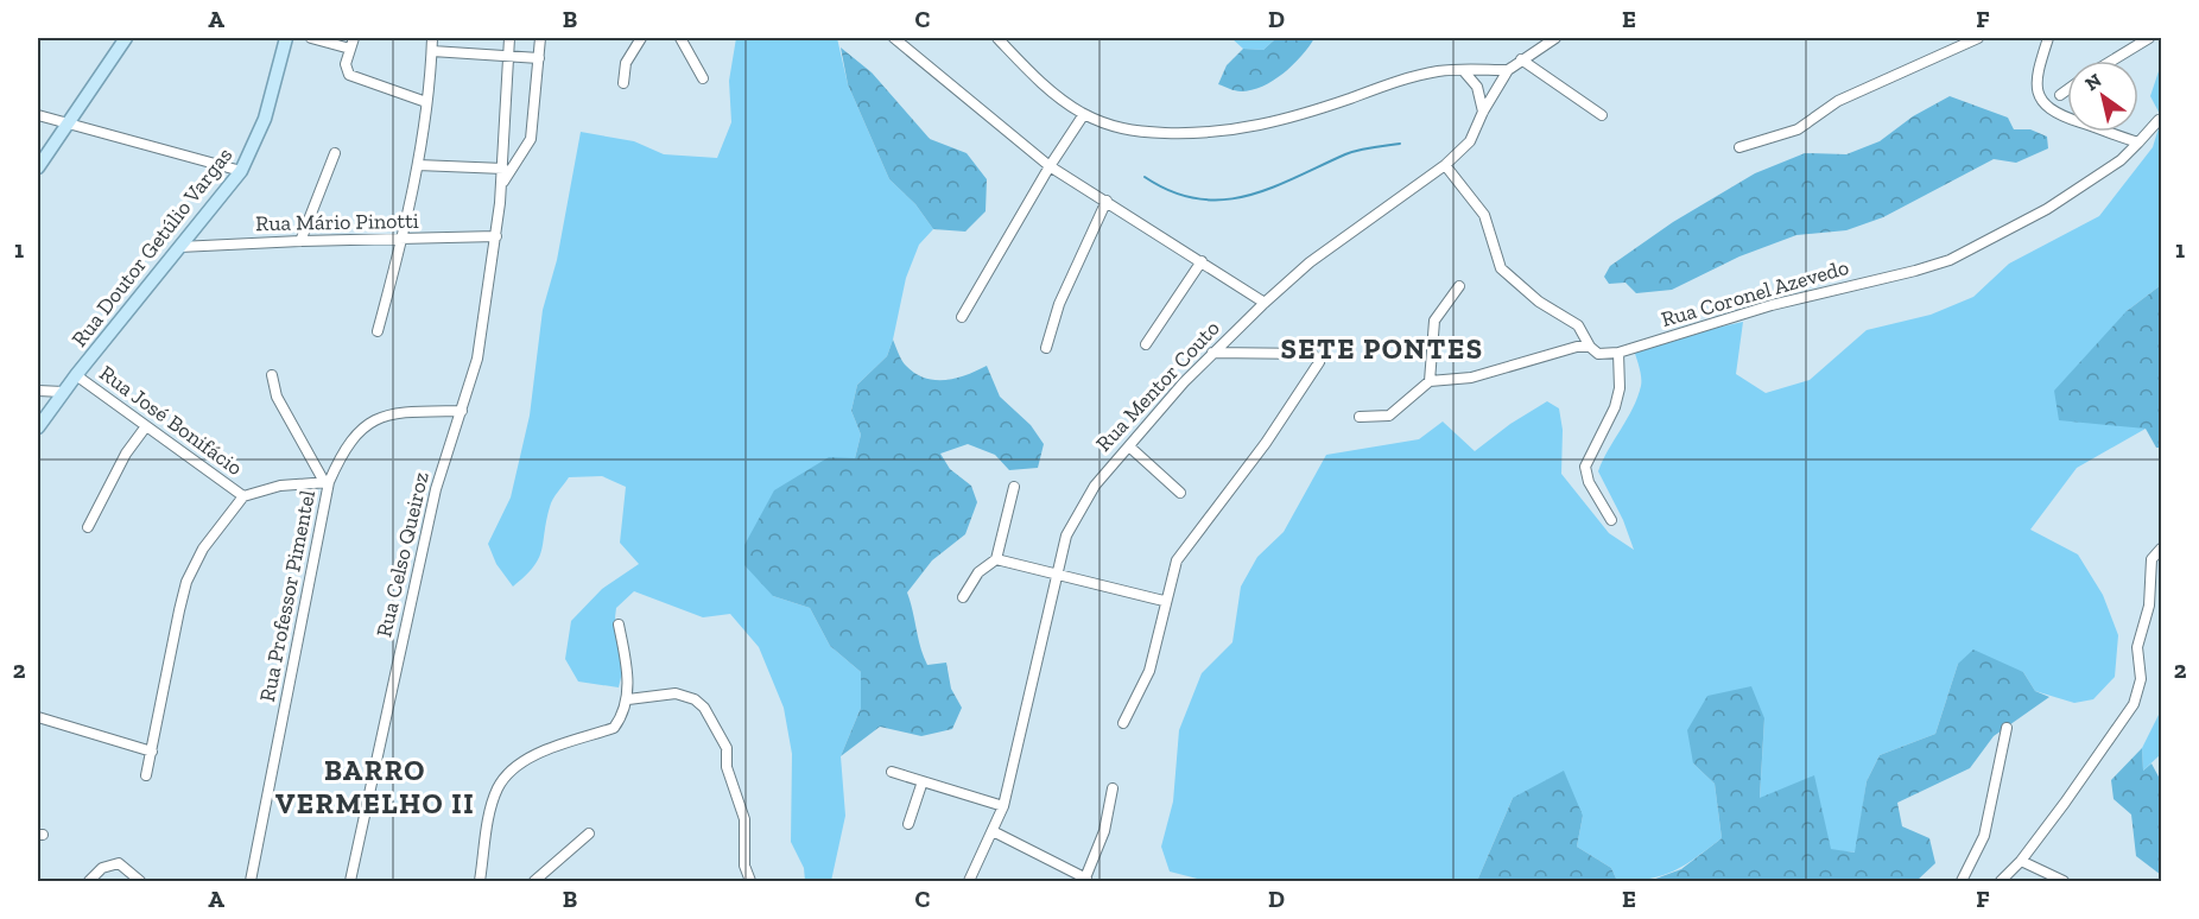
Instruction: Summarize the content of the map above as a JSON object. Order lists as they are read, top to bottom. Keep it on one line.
{"streets":{"main road":["Rua Doutor Getúlio Vargas"],"street":["Rua Mário Pinotti","Rua Coronel Azevedo","Rua Mentor Couto","Rua José Bonifácio","Rua Celso Queiroz","Rua Professor Pimentel"]},"crossings":[["Rua Mário Pinotti","Rua Doutor Getúlio Vargas"],["Rua Mário Pinotti","Rua Celso Queiroz"],["Rua Doutor Getúlio Vargas","Rua José Bonifácio"],["Rua Celso Queiroz","Rua Professor Pimentel"]],"districts":["SETE PONTES","BARRO VERMELHO II"],"north":"top left","grid":{"columns":["A","B","C","D","E","F"],"rows":["1","2"]}}
